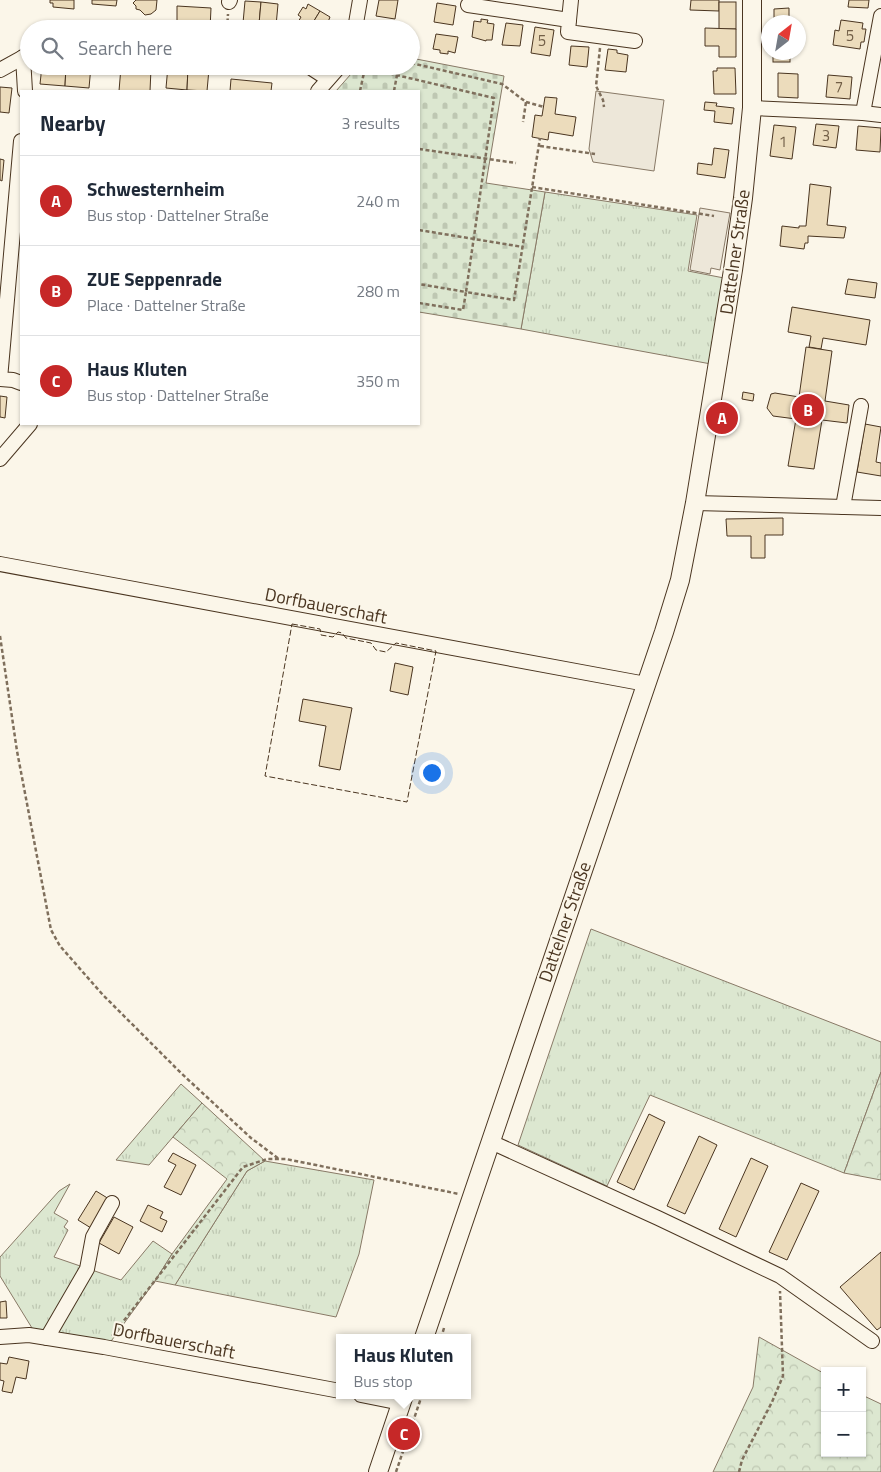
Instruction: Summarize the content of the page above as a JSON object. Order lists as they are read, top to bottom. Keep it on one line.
{"streets":{"main road":["Dattelner Straße"],"street":["Dorfbauerschaft"]},"crossings":[["Dattelner Straße","Dorfbauerschaft"]],"house_numbers":["5","5","7","3","1"],"north":"top right","page":{"search":"Search here","heading":["Nearby","3 results"],"list":[{"mark":"A","name":"Schwesternheim","note":"Bus stop · Dattelner Straße","value":"240 m"},{"mark":"B","name":"ZUE Seppenrade","note":"Place · Dattelner Straße","value":"280 m"},{"mark":"C","name":"Haus Kluten","note":"Bus stop · Dattelner Straße","value":"350 m"}],"pins":["B","A","C"],"popup":["Haus Kluten","Bus stop"],"map_buttons":["+","−"]}}
